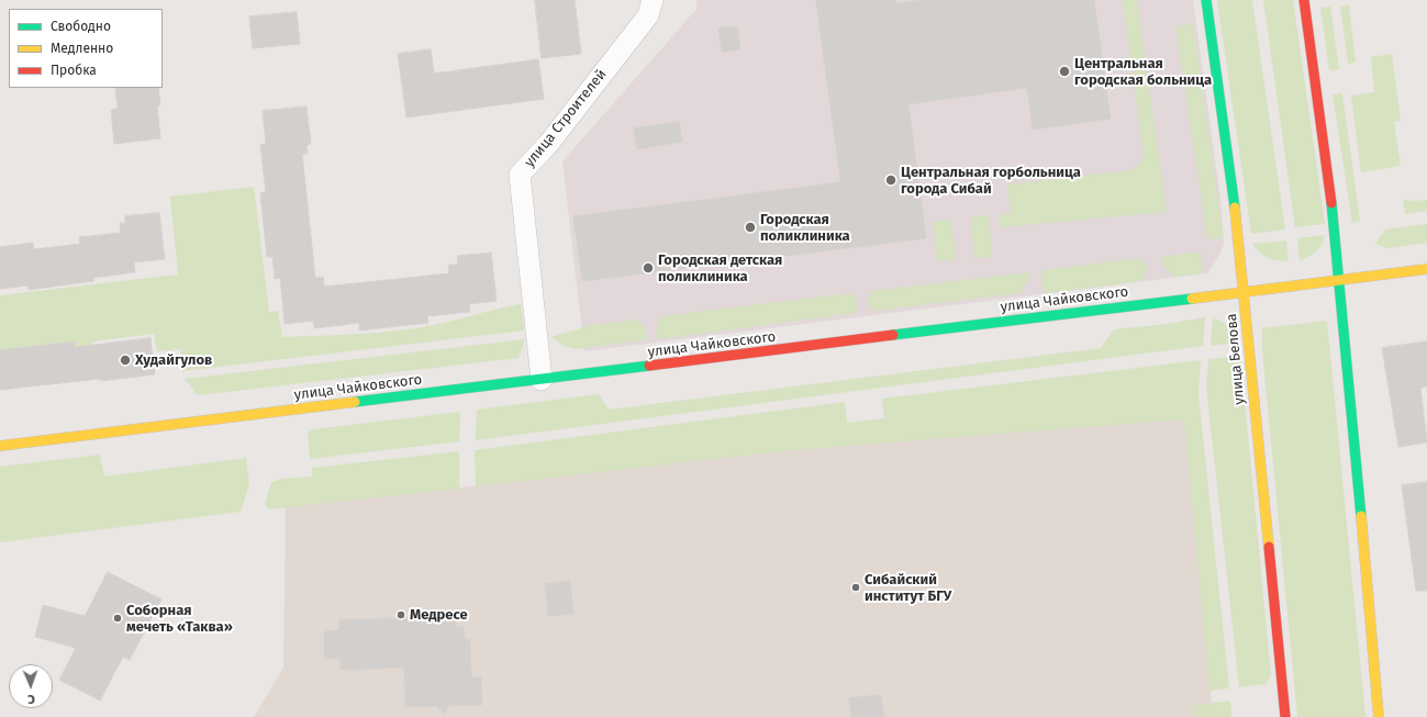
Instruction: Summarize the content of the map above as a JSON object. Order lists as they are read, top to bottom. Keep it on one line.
{"streets":{"main road":["улица Чайковского","улица Белова"],"street":["улица Строителей"]},"crossings":[["улица Строителей","улица Чайковского"],["улица Чайковского","улица Белова"]],"places":["Центральная городская больница","Центральная горбольница города Сибай","Городская поликлиника","Городская детская поликлиника","Худайгулов","Сибайский институт БГУ","Медресе","Соборная мечеть «Таква»"],"legend":["Свободно","Медленно","Пробка"],"north":"bottom"}
